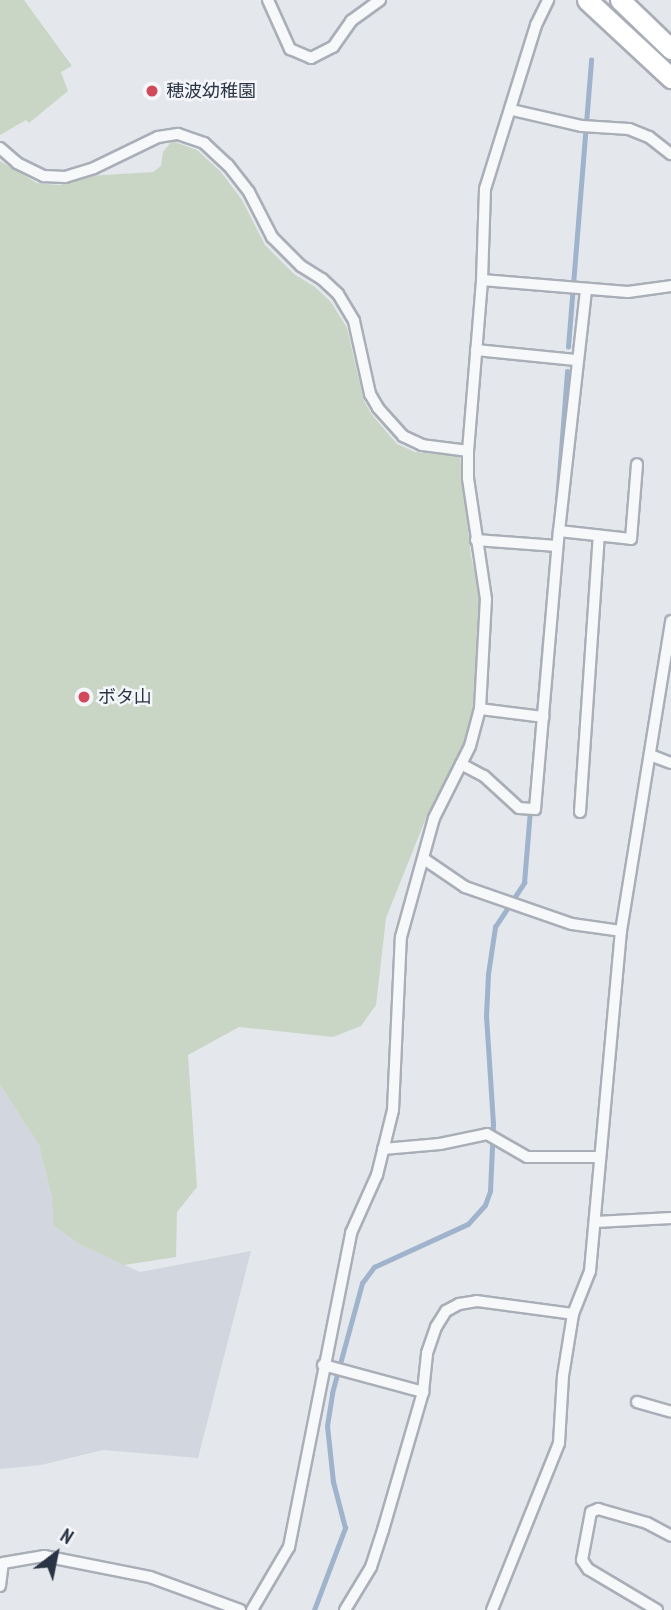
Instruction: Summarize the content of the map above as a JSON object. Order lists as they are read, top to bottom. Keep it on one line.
{"places":["穂波幼稚園","ボタ山"],"north":"top right"}
